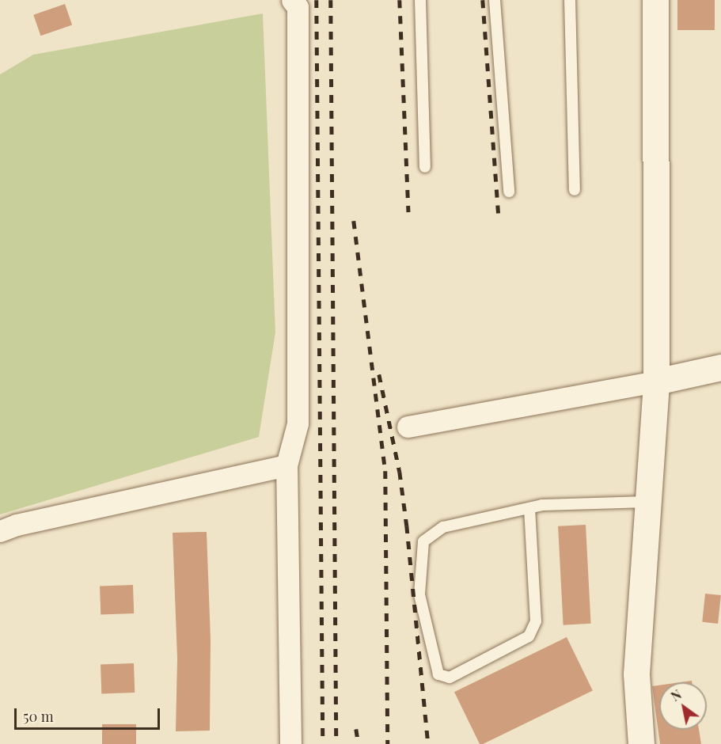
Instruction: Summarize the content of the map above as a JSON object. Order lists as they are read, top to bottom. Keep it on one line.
{"scale_bar":"50 m","north":"top left"}
